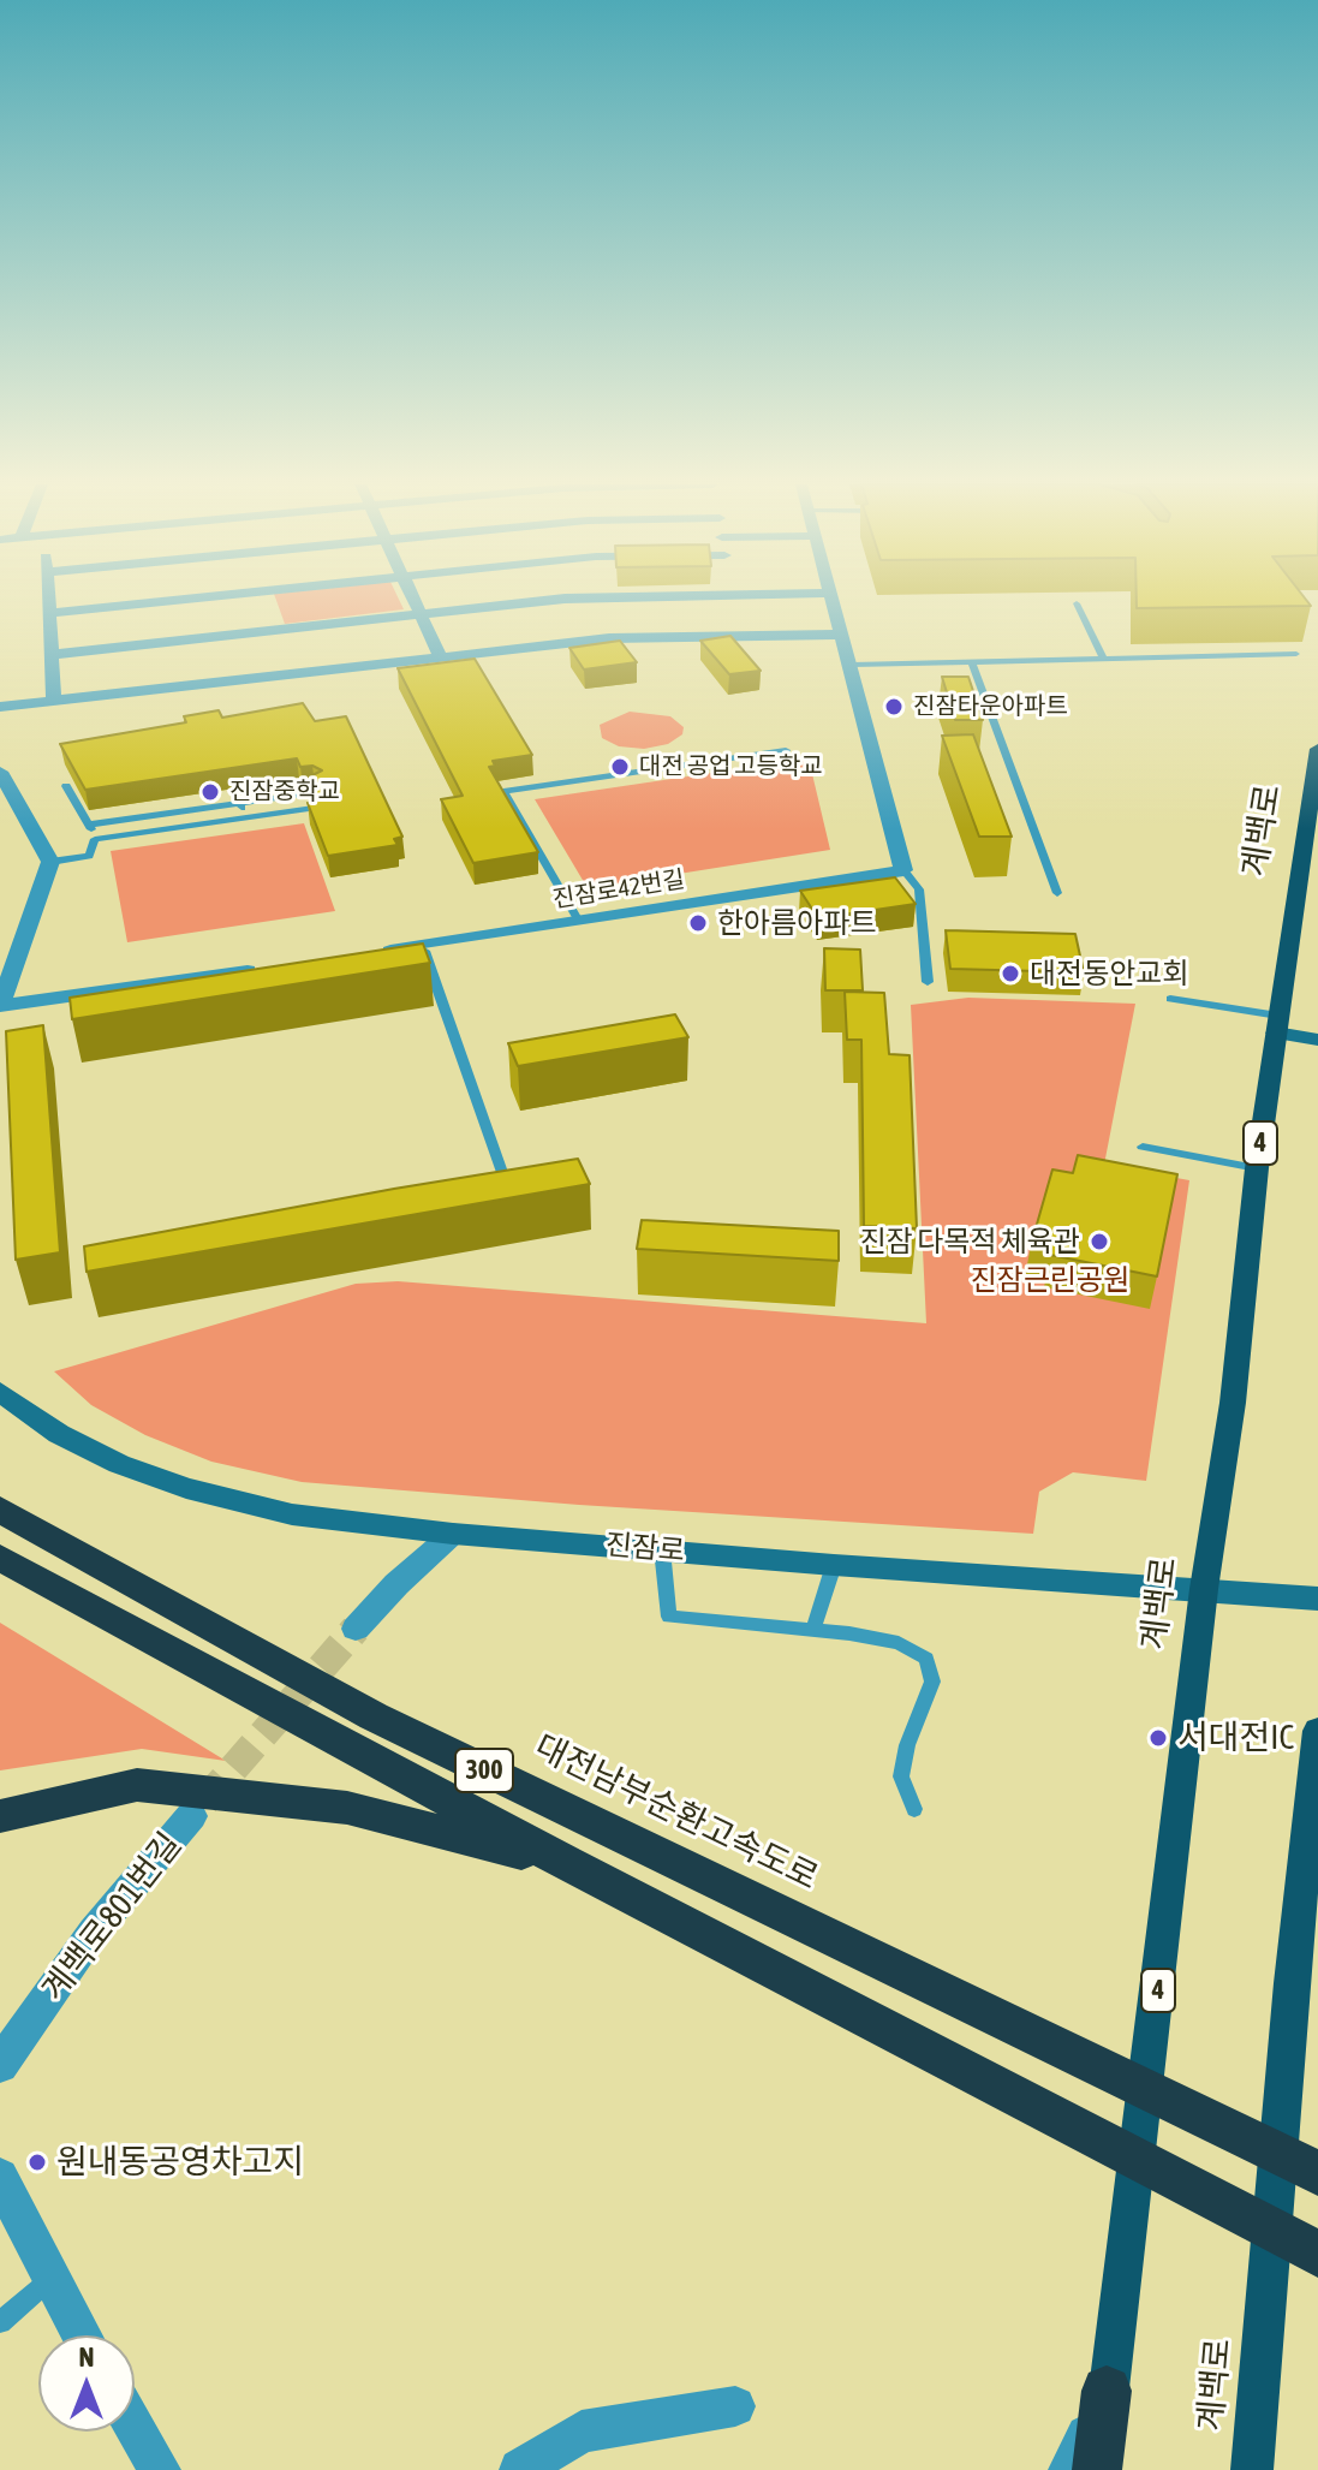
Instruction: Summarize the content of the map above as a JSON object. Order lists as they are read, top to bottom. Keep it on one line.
{"streets":{"highway":["300","대전남부순환고속도로"],"main road":["계백로","4"],"street":["진잠로42번길","진잠로","계백로801번길"]},"crossings":[["계백로","진잠로"]],"parks":["진잠근린공원"],"places":["진잠타운아파트","대전 공업 고등학교","진잠중학교","한아름아파트","대전동안교회","진잠 다목적 체육관","서대전IC","원내동공영차고지"],"north":"top"}
